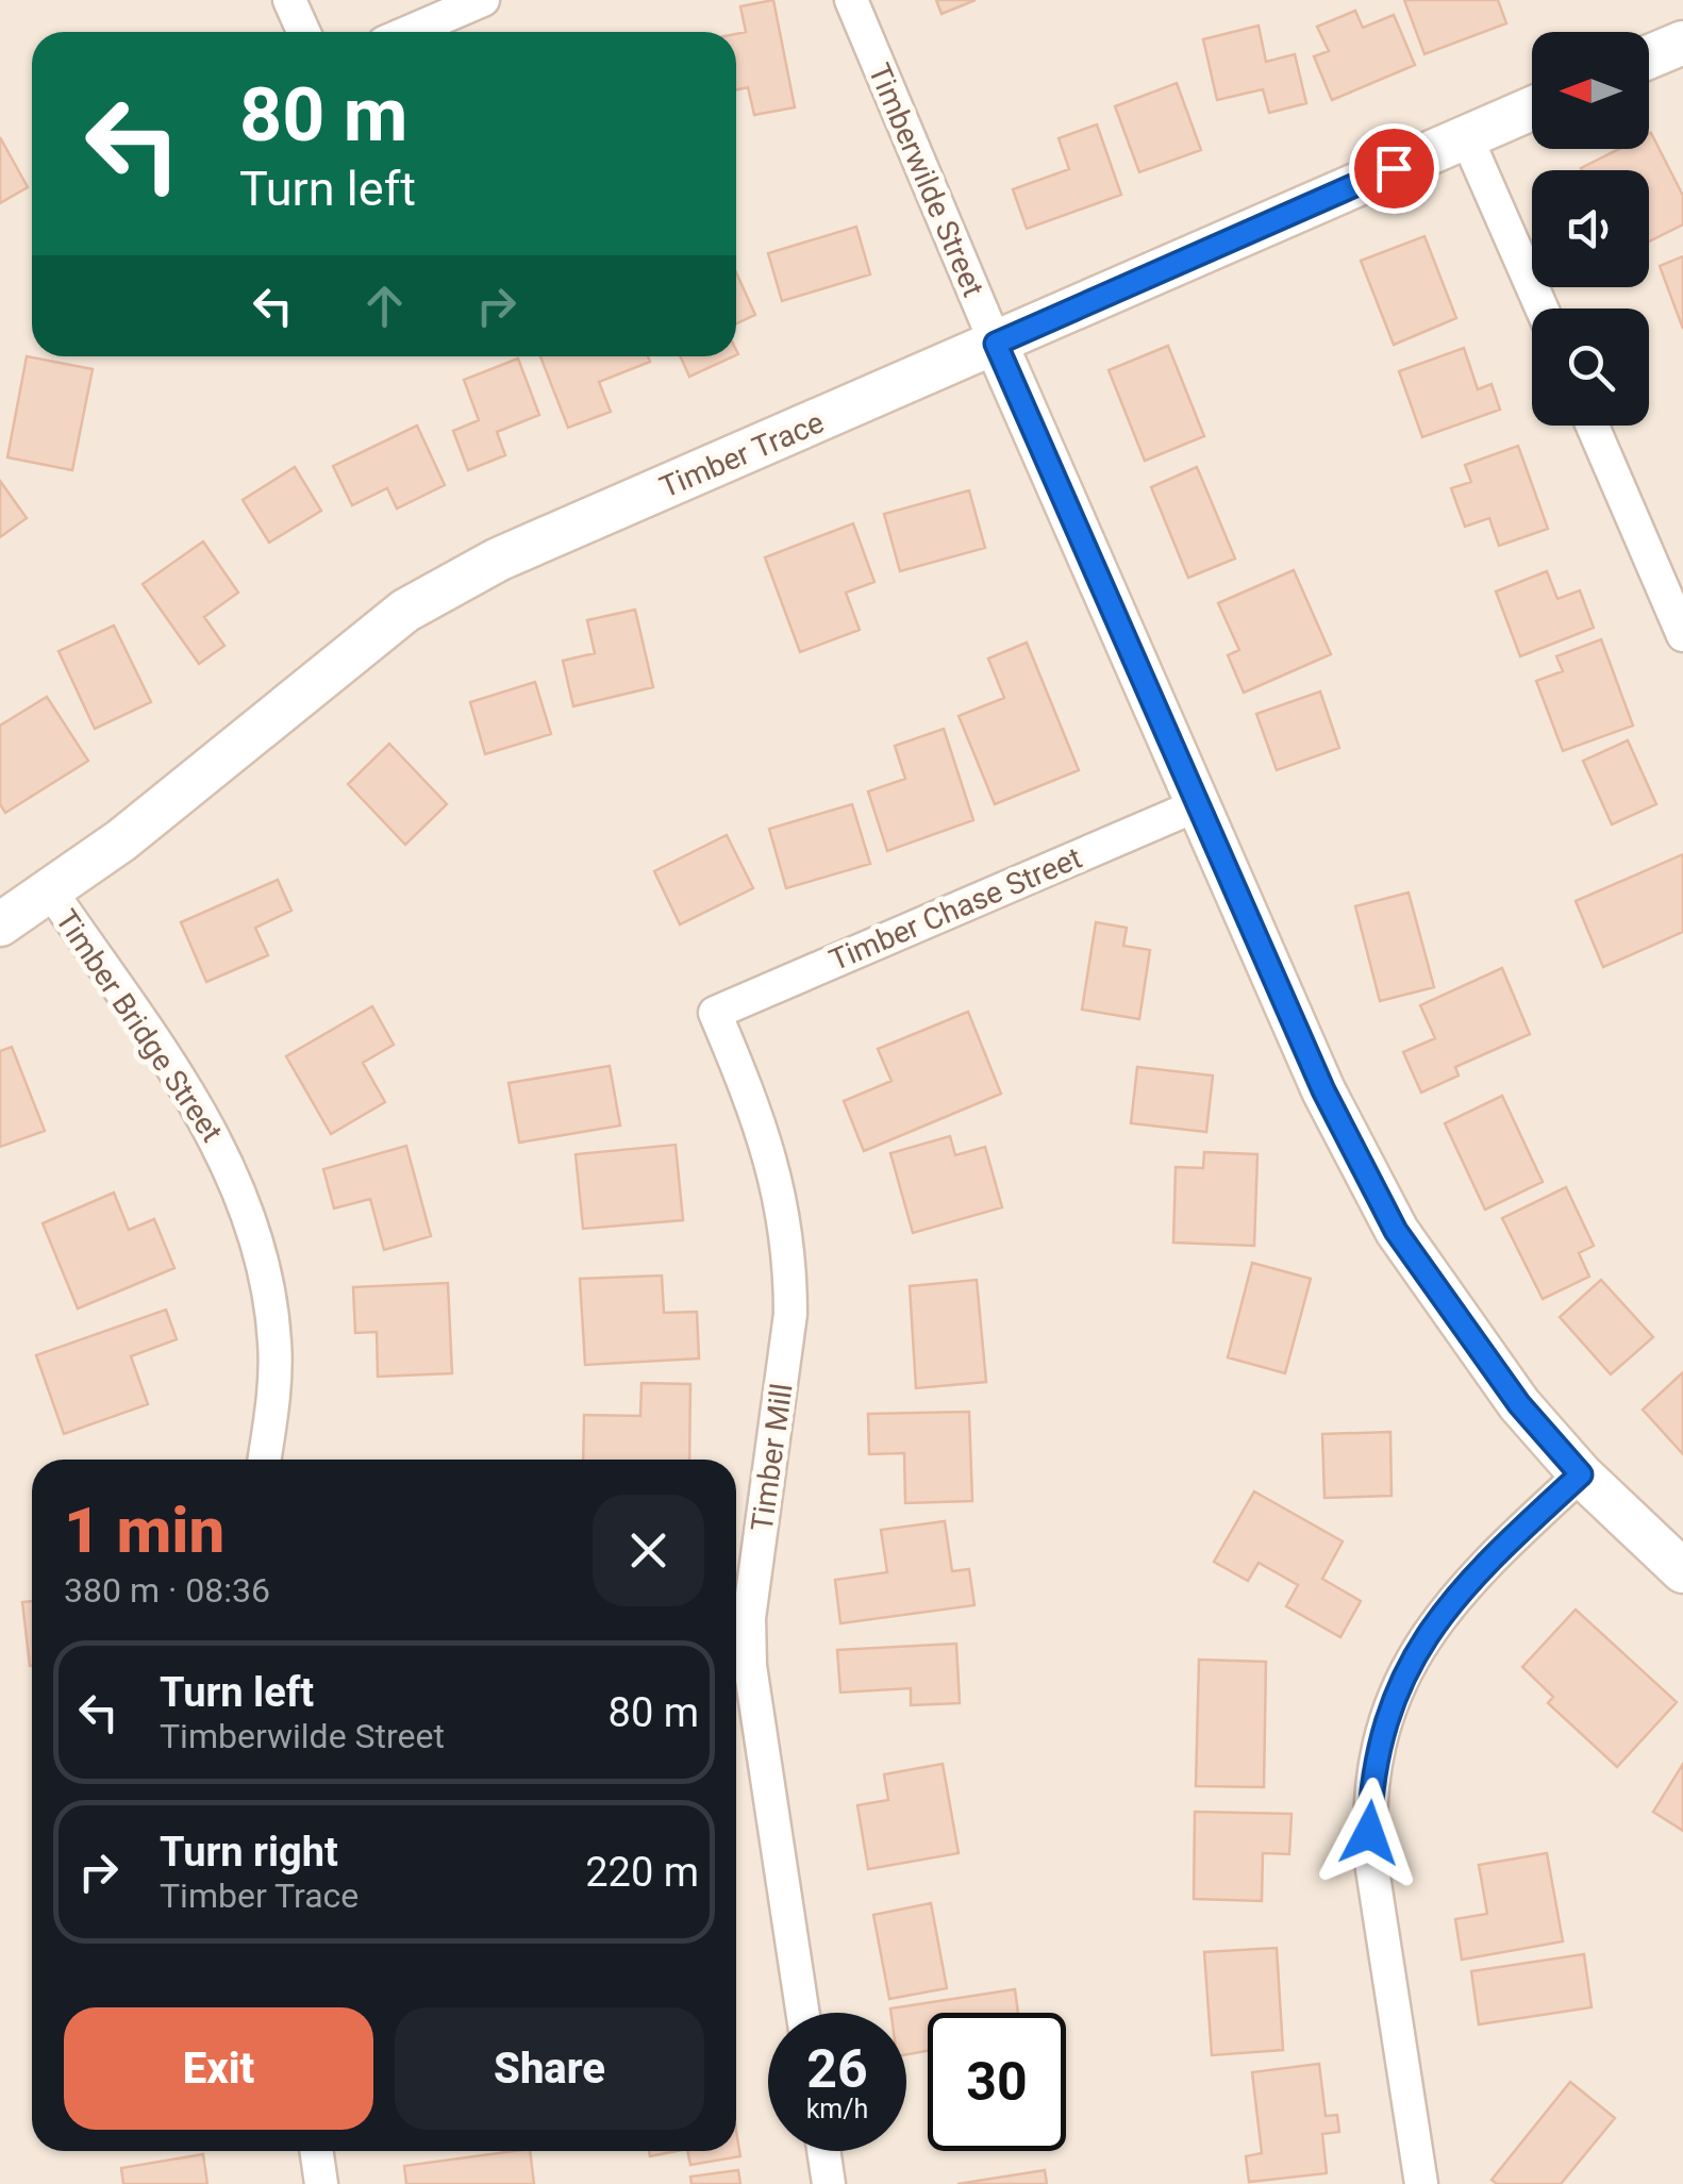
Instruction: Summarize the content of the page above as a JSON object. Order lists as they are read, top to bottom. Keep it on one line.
{"streets":{"street":["Timberwilde Street","Timber Trace","Timber Chase Street","Timber Bridge Street","Timber Mill"]},"crossings":[["Timberwilde Street","Timber Trace"],["Timberwilde Street","Timber Chase Street"],["Timber Trace","Timber Bridge Street"],["Timber Chase Street","Timber Mill"]],"north":"left","page":{"turn":["80 m","Turn left"],"heading":["1 min","380 m · 08:36"],"list":[{"name":"Turn left","note":"Timberwilde Street","value":"80 m"},{"name":"Turn right","note":"Timber Trace","value":"220 m"}],"buttons":["Exit","Share"],"speed":"26 km/h","limit":"30"}}
